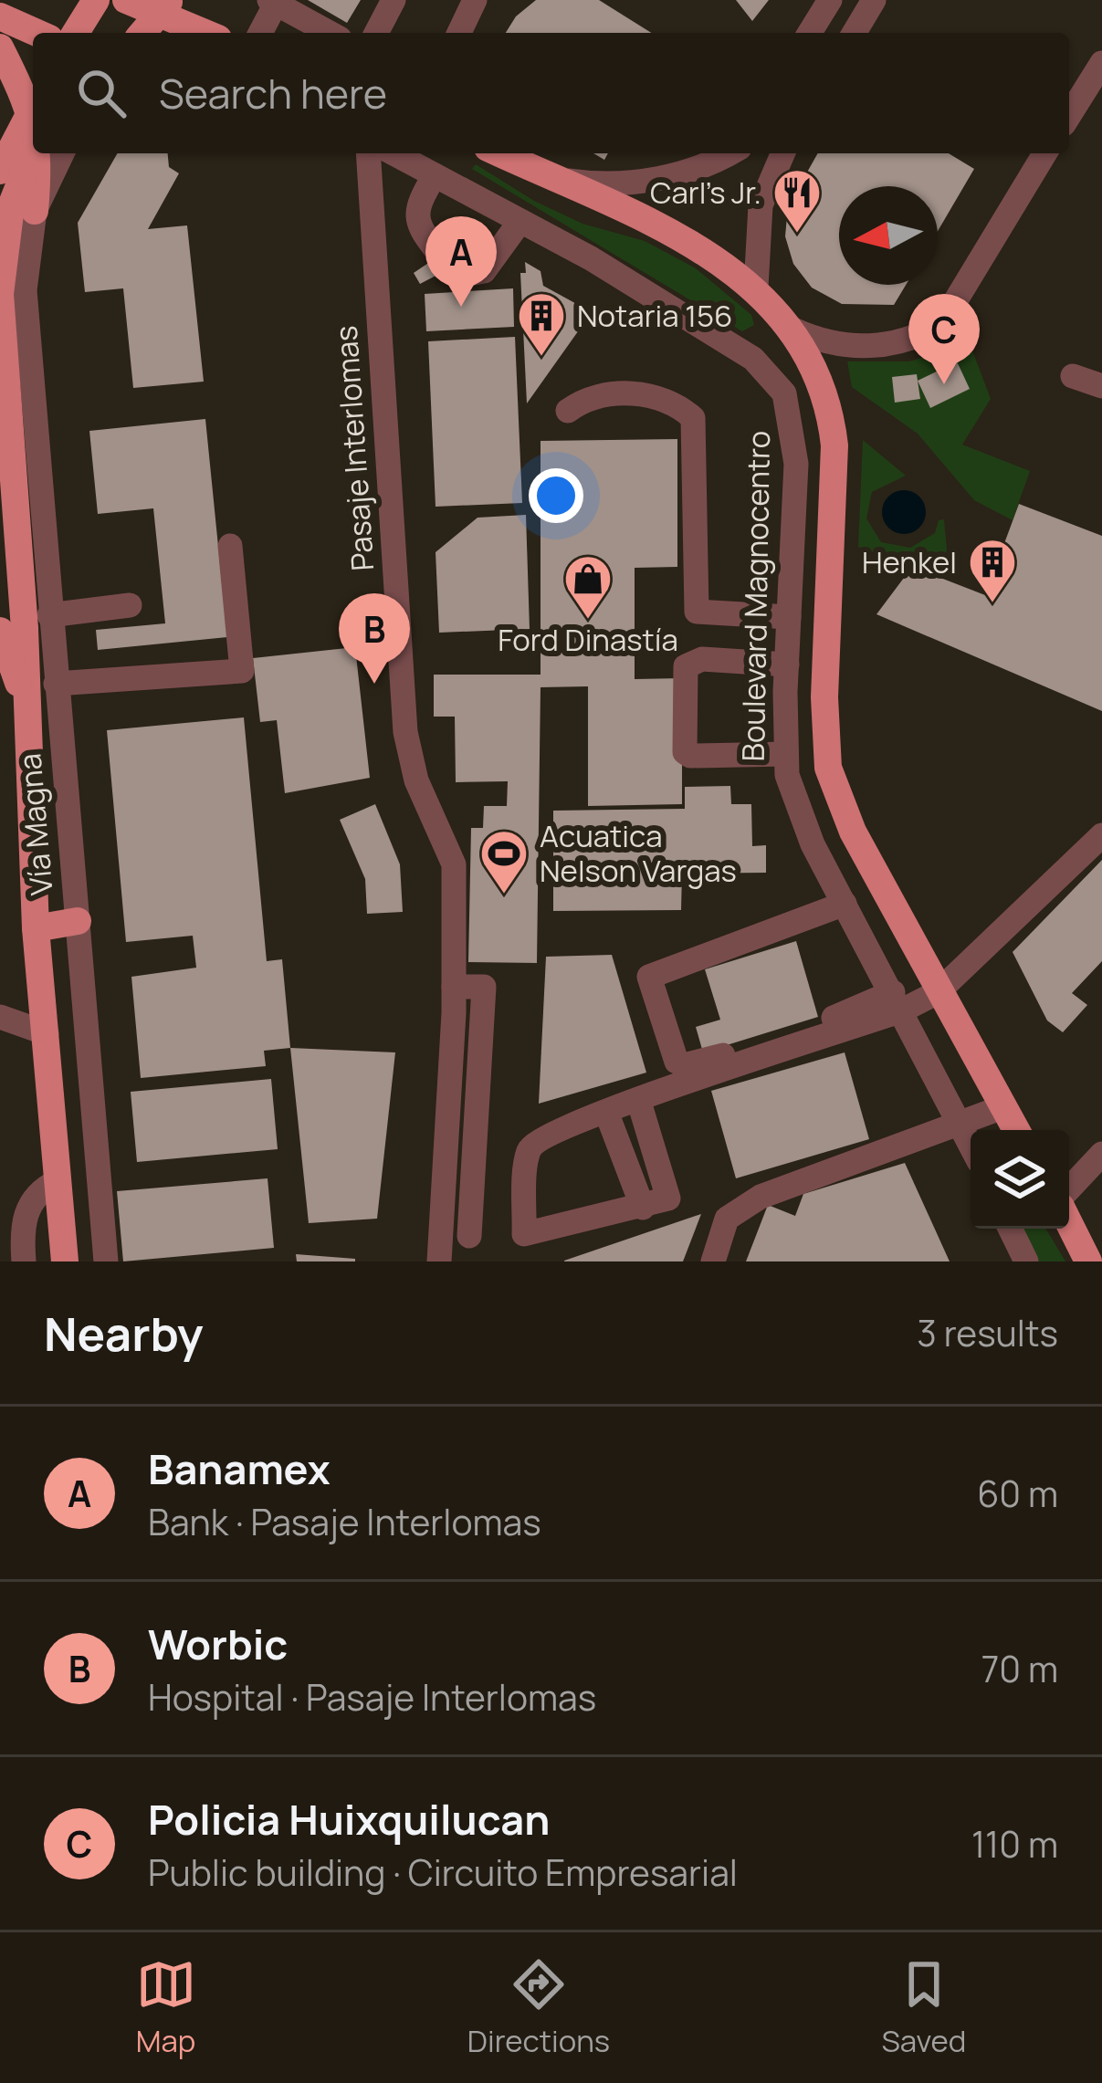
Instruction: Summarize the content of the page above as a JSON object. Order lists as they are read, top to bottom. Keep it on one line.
{"streets":{"main road":["Vía Magna"],"street":["Pasaje Interlomas","Boulevard Magnocentro"]},"places":{"restaurant":["Carl's Jr."],"building":["Notaria 156","Henkel"],"shop":["Ford Dinastía"],"sports":["Acuatica Nelson Vargas"]},"north":"left","page":{"search":"Search here","pins":["A","C","B"],"heading":["Nearby","3 results"],"list":[{"mark":"A","name":"Banamex","note":"Bank · Pasaje Interlomas","value":"60 m"},{"mark":"B","name":"Worbic","note":"Hospital · Pasaje Interlomas","value":"70 m"},{"mark":"C","name":"Policia Huixquilucan","note":"Public building · Circuito Empresarial","value":"110 m"}],"nav":["Map","Directions","Saved"]}}
